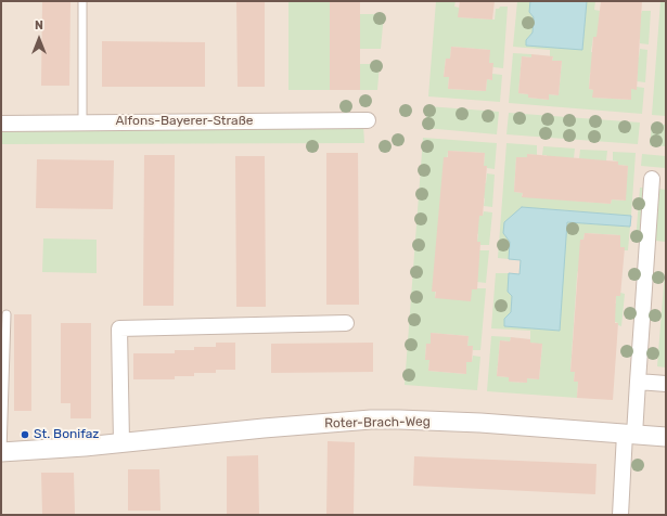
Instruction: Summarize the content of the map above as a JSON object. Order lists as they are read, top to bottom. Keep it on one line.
{"streets":{"street":["Alfons-Bayerer-Straße","Roter-Brach-Weg"]},"places":["St. Bonifaz"],"north":"top"}
